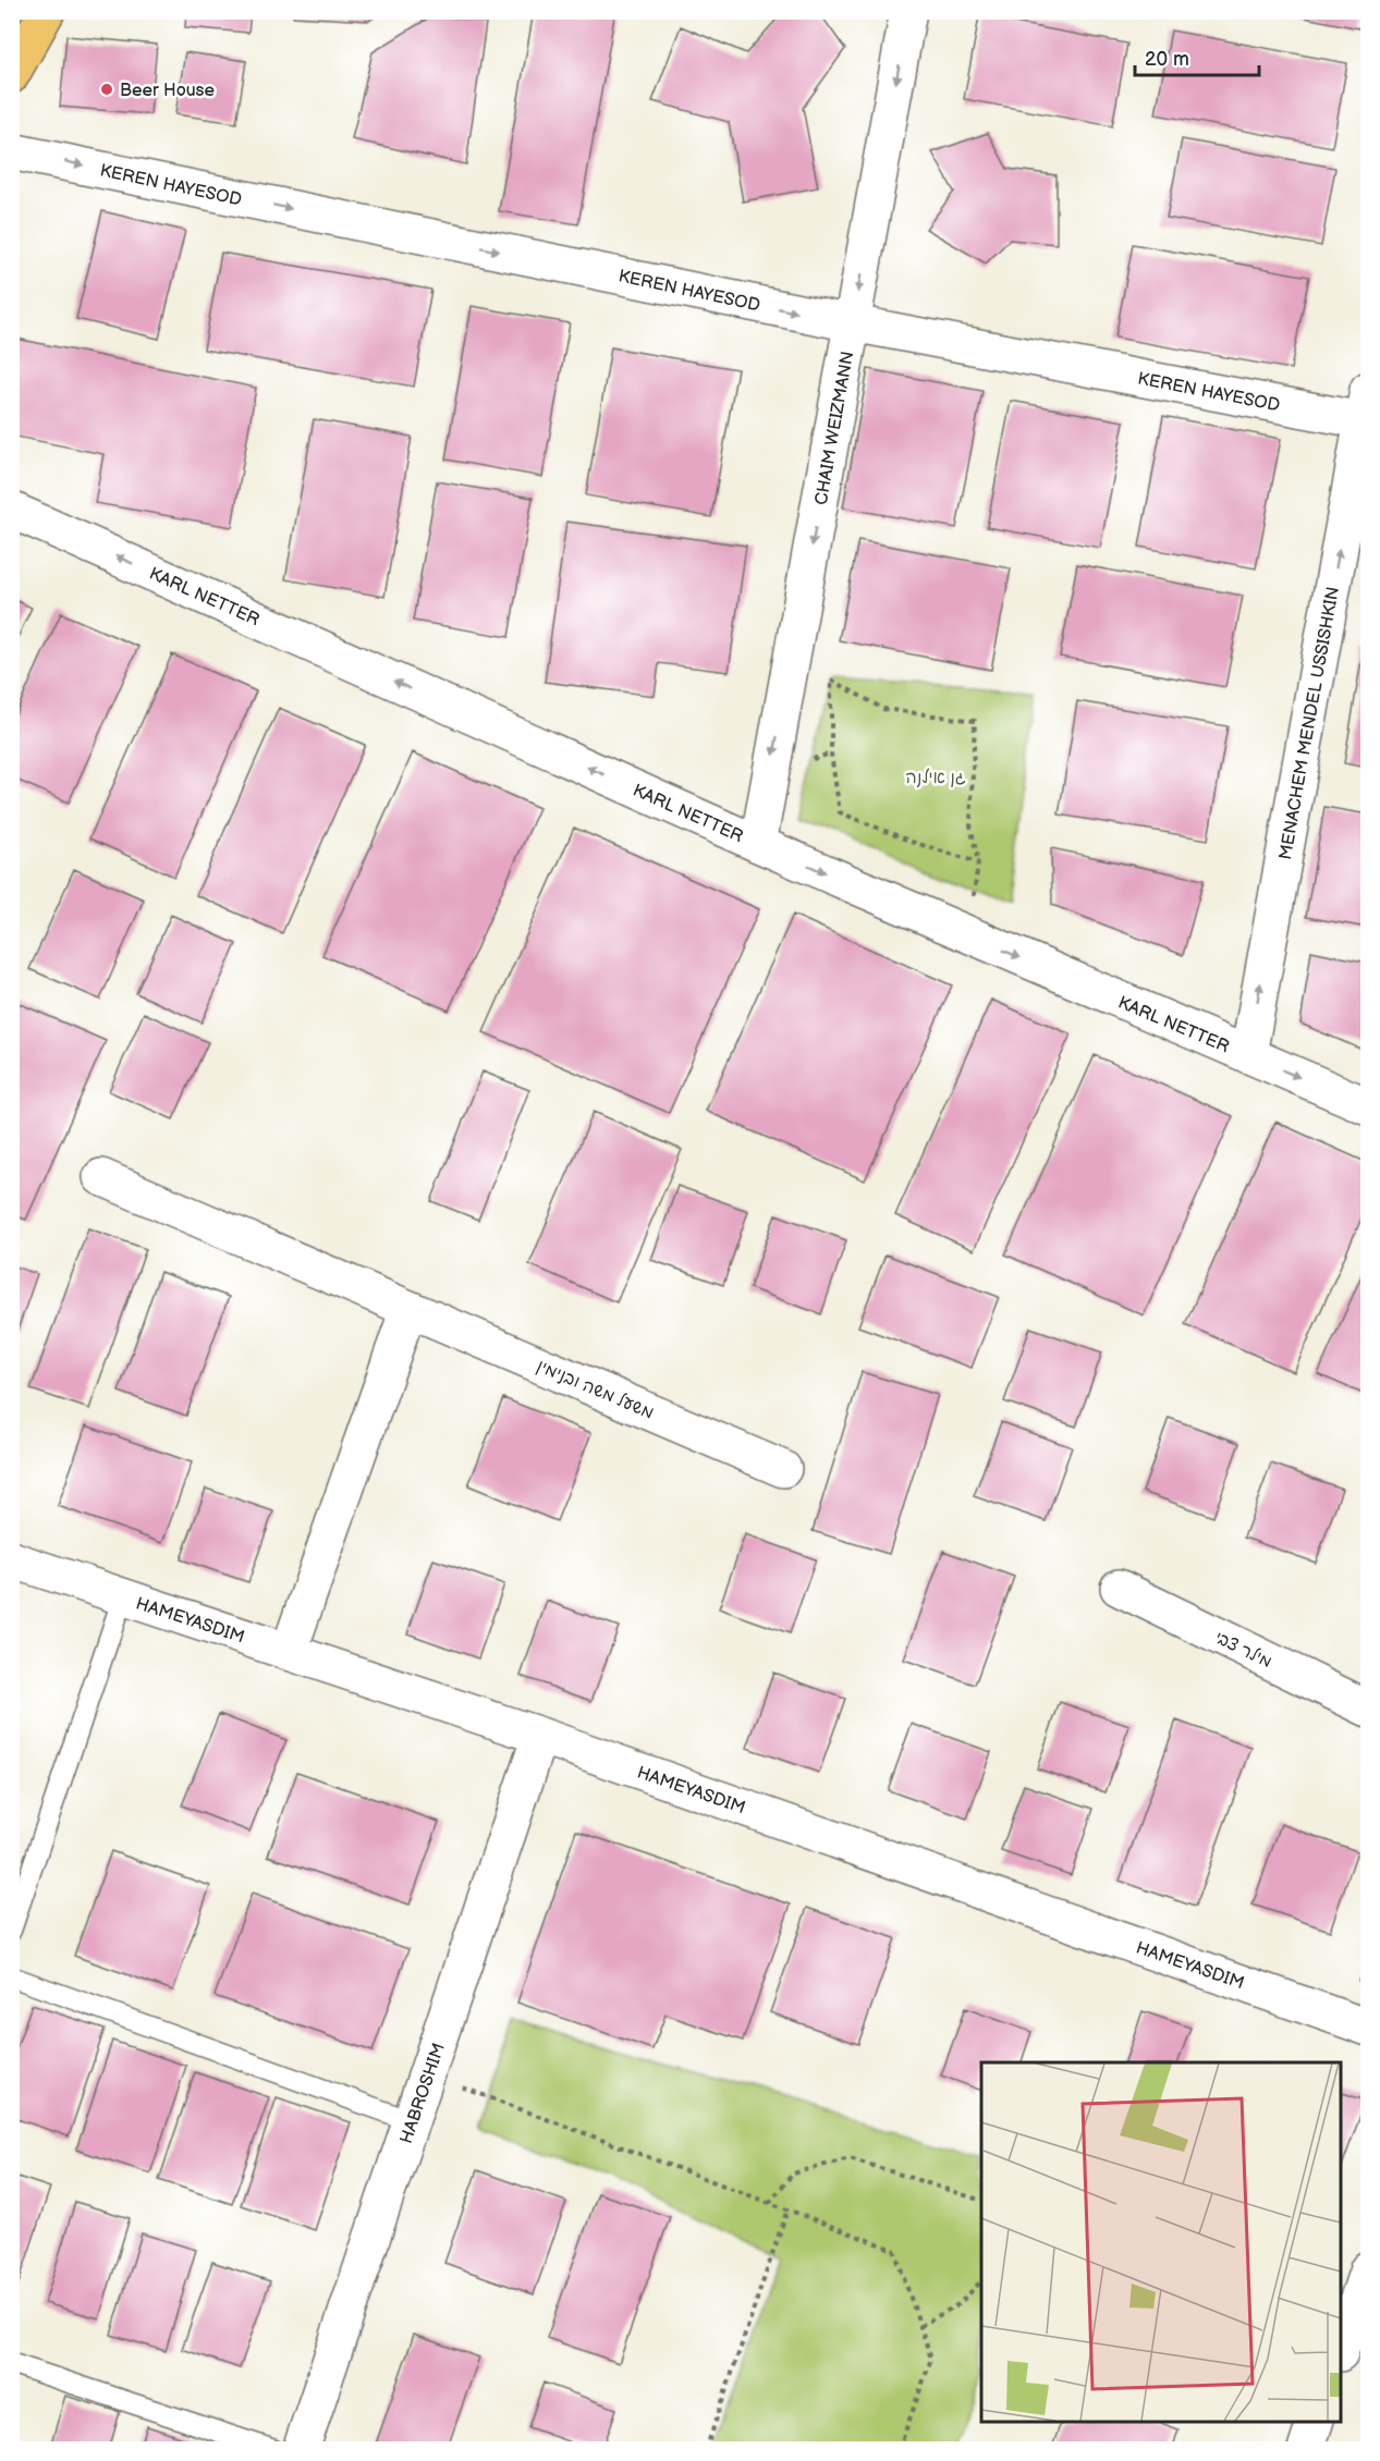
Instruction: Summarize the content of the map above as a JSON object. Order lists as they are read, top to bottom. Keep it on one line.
{"streets":{"street":["KEREN HAYESOD","CHAIM WEIZMANN","KARL NETTER","MENACHEM MENDEL USSISHKIN","משעל משה ובנימין","HAMEYASDIM","מילר צבי","HABROSHIM"]},"crossings":[["KEREN HAYESOD","CHAIM WEIZMANN"],["KEREN HAYESOD","MENACHEM MENDEL USSISHKIN"],["CHAIM WEIZMANN","KARL NETTER"],["KARL NETTER","MENACHEM MENDEL USSISHKIN"],["HAMEYASDIM","HABROSHIM"]],"one_way":["KEREN HAYESOD","CHAIM WEIZMANN","MENACHEM MENDEL USSISHKIN"],"parks":["גן אילנה"],"places":["Beer House"],"scale_bar":"20 m"}
